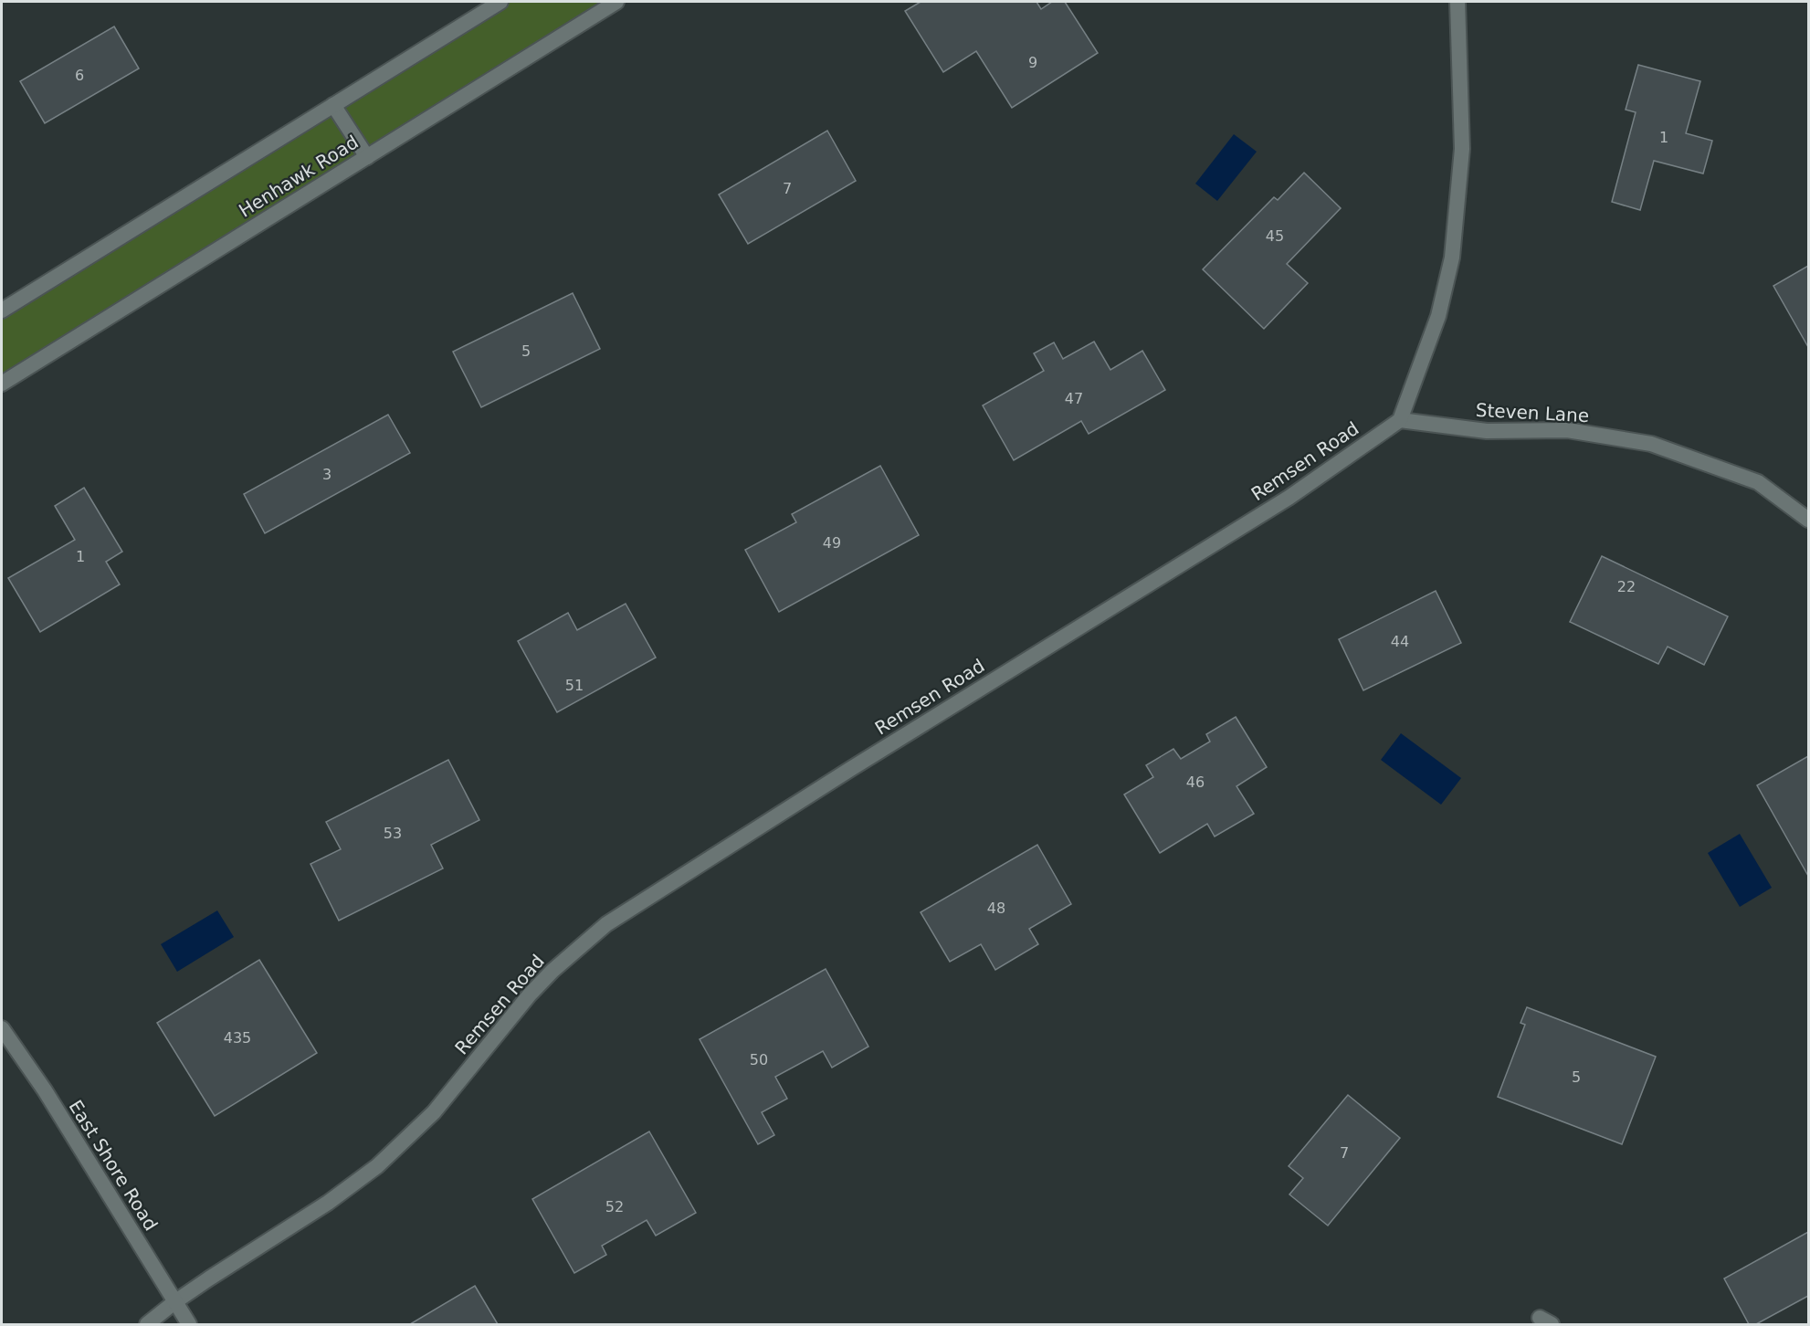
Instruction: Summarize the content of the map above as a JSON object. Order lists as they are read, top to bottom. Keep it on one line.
{"streets":{"street":["Henhawk Road","Steven Lane","Remsen Road","East Shore Road"]},"crossings":[["Steven Lane","Remsen Road"],["Remsen Road","East Shore Road"]],"house_numbers":["9","6","1","7","45","5","47","3","49","1","22","44","51","46","53","48","435","50","5","7","52"]}
